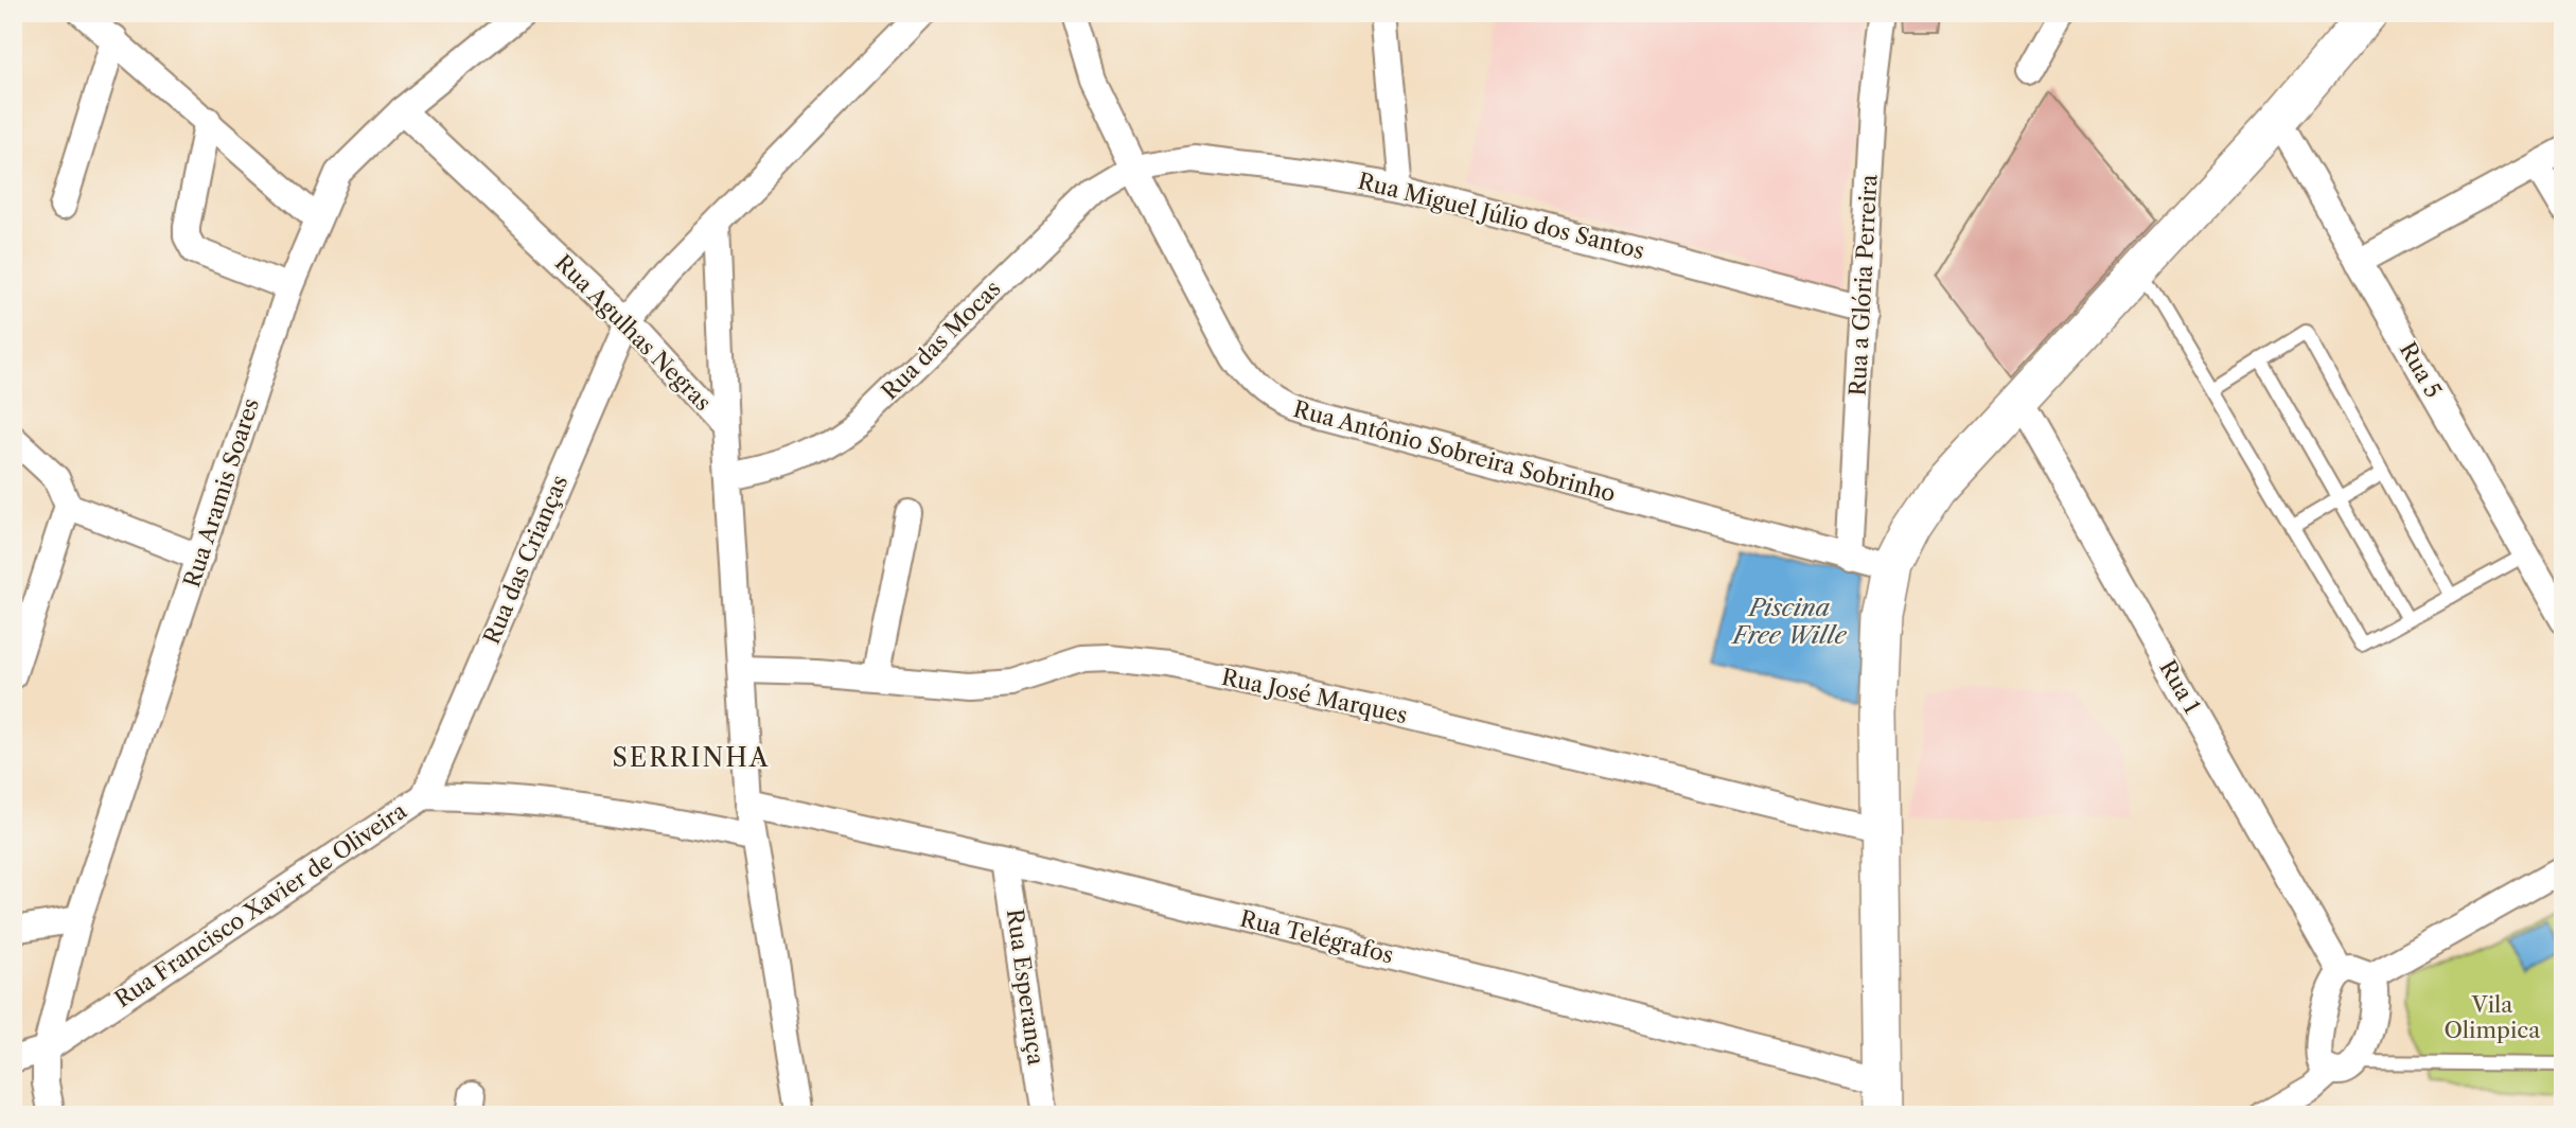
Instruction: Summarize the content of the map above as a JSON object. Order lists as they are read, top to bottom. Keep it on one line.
{"streets":{"street":["Rua Miguel Júlio dos Santos","Rua a Glória Perreira","Rua Agulhas Negras","Rua das Mocas","Rua 5","Rua Antônio Sobreira Sobrinho","Rua Aramis Soares","Rua das Crianças","Rua 1","Rua José Marques","Rua Francisco Xavier de Oliveira","Rua Telégrafos","Rua Esperança"]},"crossings":[["Rua Miguel Júlio dos Santos","Rua a Glória Perreira"],["Rua Miguel Júlio dos Santos","Rua das Mocas"],["Rua Miguel Júlio dos Santos","Rua Antônio Sobreira Sobrinho"],["Rua a Glória Perreira","Rua Antônio Sobreira Sobrinho"],["Rua Agulhas Negras","Rua das Mocas"],["Rua Agulhas Negras","Rua Aramis Soares"],["Rua Agulhas Negras","Rua das Crianças"],["Rua Agulhas Negras","Rua José Marques"],["Rua Agulhas Negras","Rua Francisco Xavier de Oliveira"],["Rua Agulhas Negras","Rua Telégrafos"],["Rua das Mocas","Rua Antônio Sobreira Sobrinho"],["Rua Aramis Soares","Rua Francisco Xavier de Oliveira"],["Rua das Crianças","Rua Francisco Xavier de Oliveira"],["Rua Telégrafos","Rua Esperança"]],"districts":["SERRINHA"],"water":["Piscina Free Wille"],"parks":["Vila Olimpica"]}
